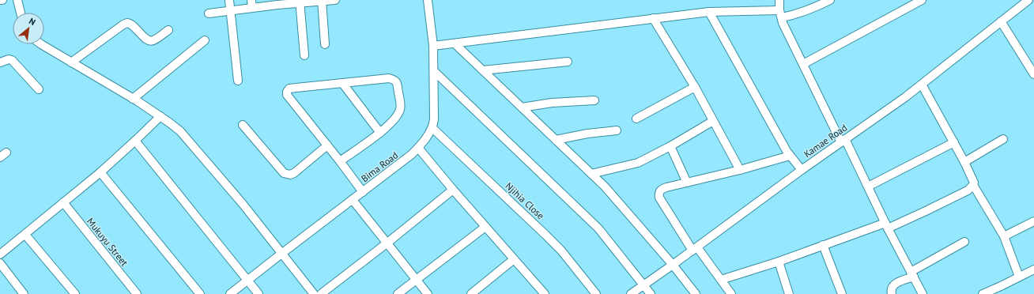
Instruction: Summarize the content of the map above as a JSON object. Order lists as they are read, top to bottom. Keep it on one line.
{"streets":{"street":["Kamae Road","Bima Road","Njihia Close","Mukuyu Street"]},"crossings":[["Bima Road","Njihia Close"]],"north":"top right"}
